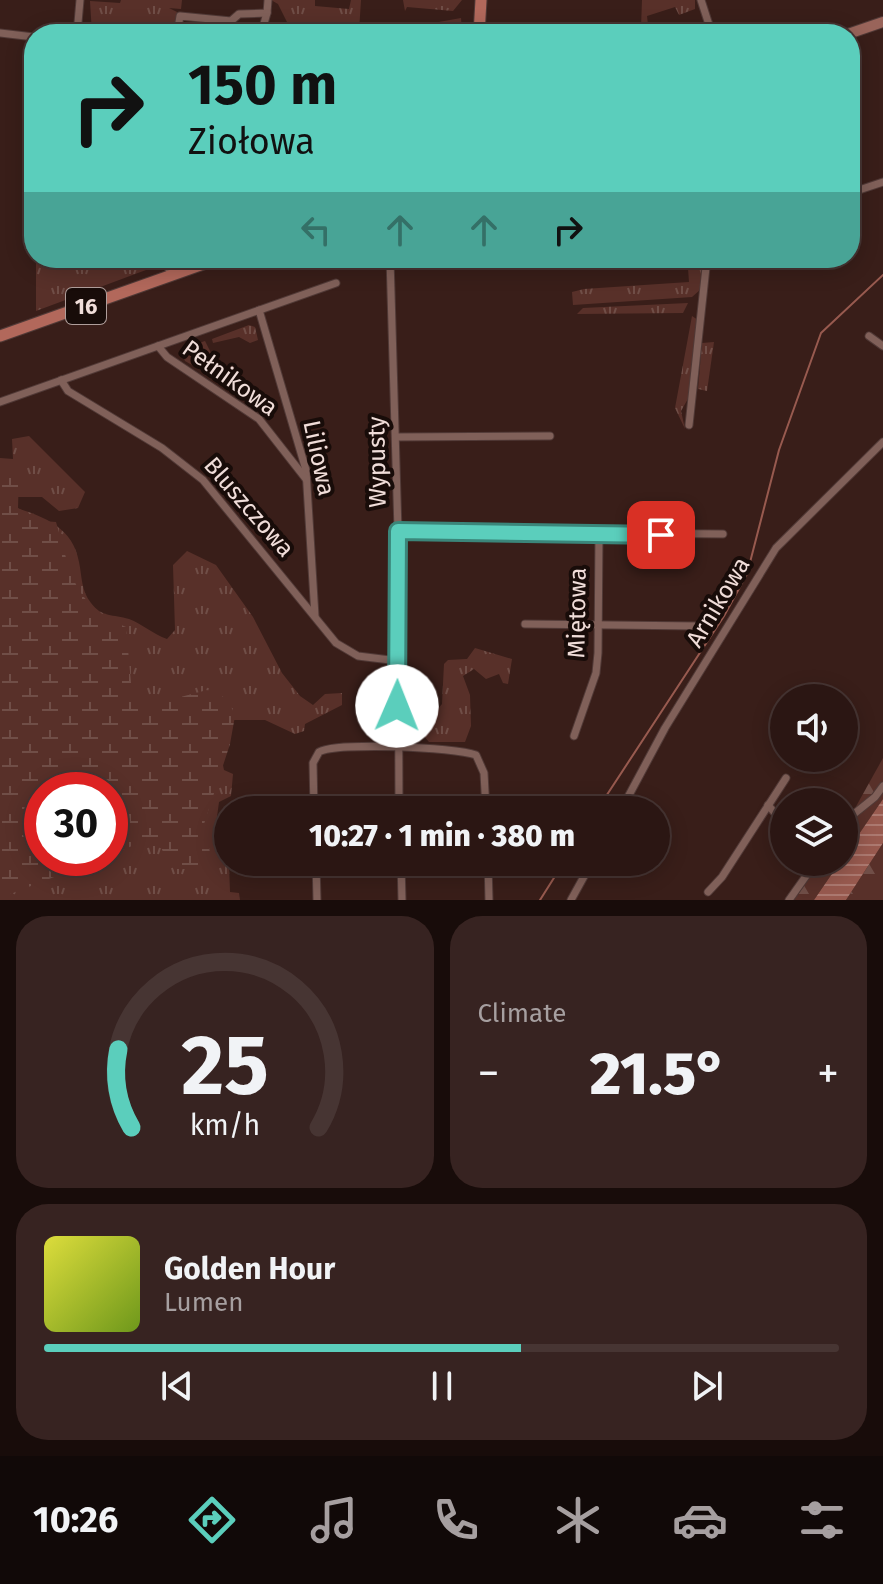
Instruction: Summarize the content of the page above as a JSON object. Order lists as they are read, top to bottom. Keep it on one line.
{"streets":{"main road":["16"],"street":["Pełnikowa","Liliowa","Wypusty","Bluszczowa","Arnikowa","Miętowa"]},"crossings":[["Pełnikowa","Liliowa"],["Liliowa","Bluszczowa"],["Wypusty","Bluszczowa"]],"page":{"turn":["150 m","Ziołowa"],"limit":"30","trip":"10:27 · 1 min · 380 m","tile":"Climate","heat":["−","21.5°","+"],"song":["Golden Hour","Lumen"],"tabs":"10:26","gauge":["25","km/h"]}}
